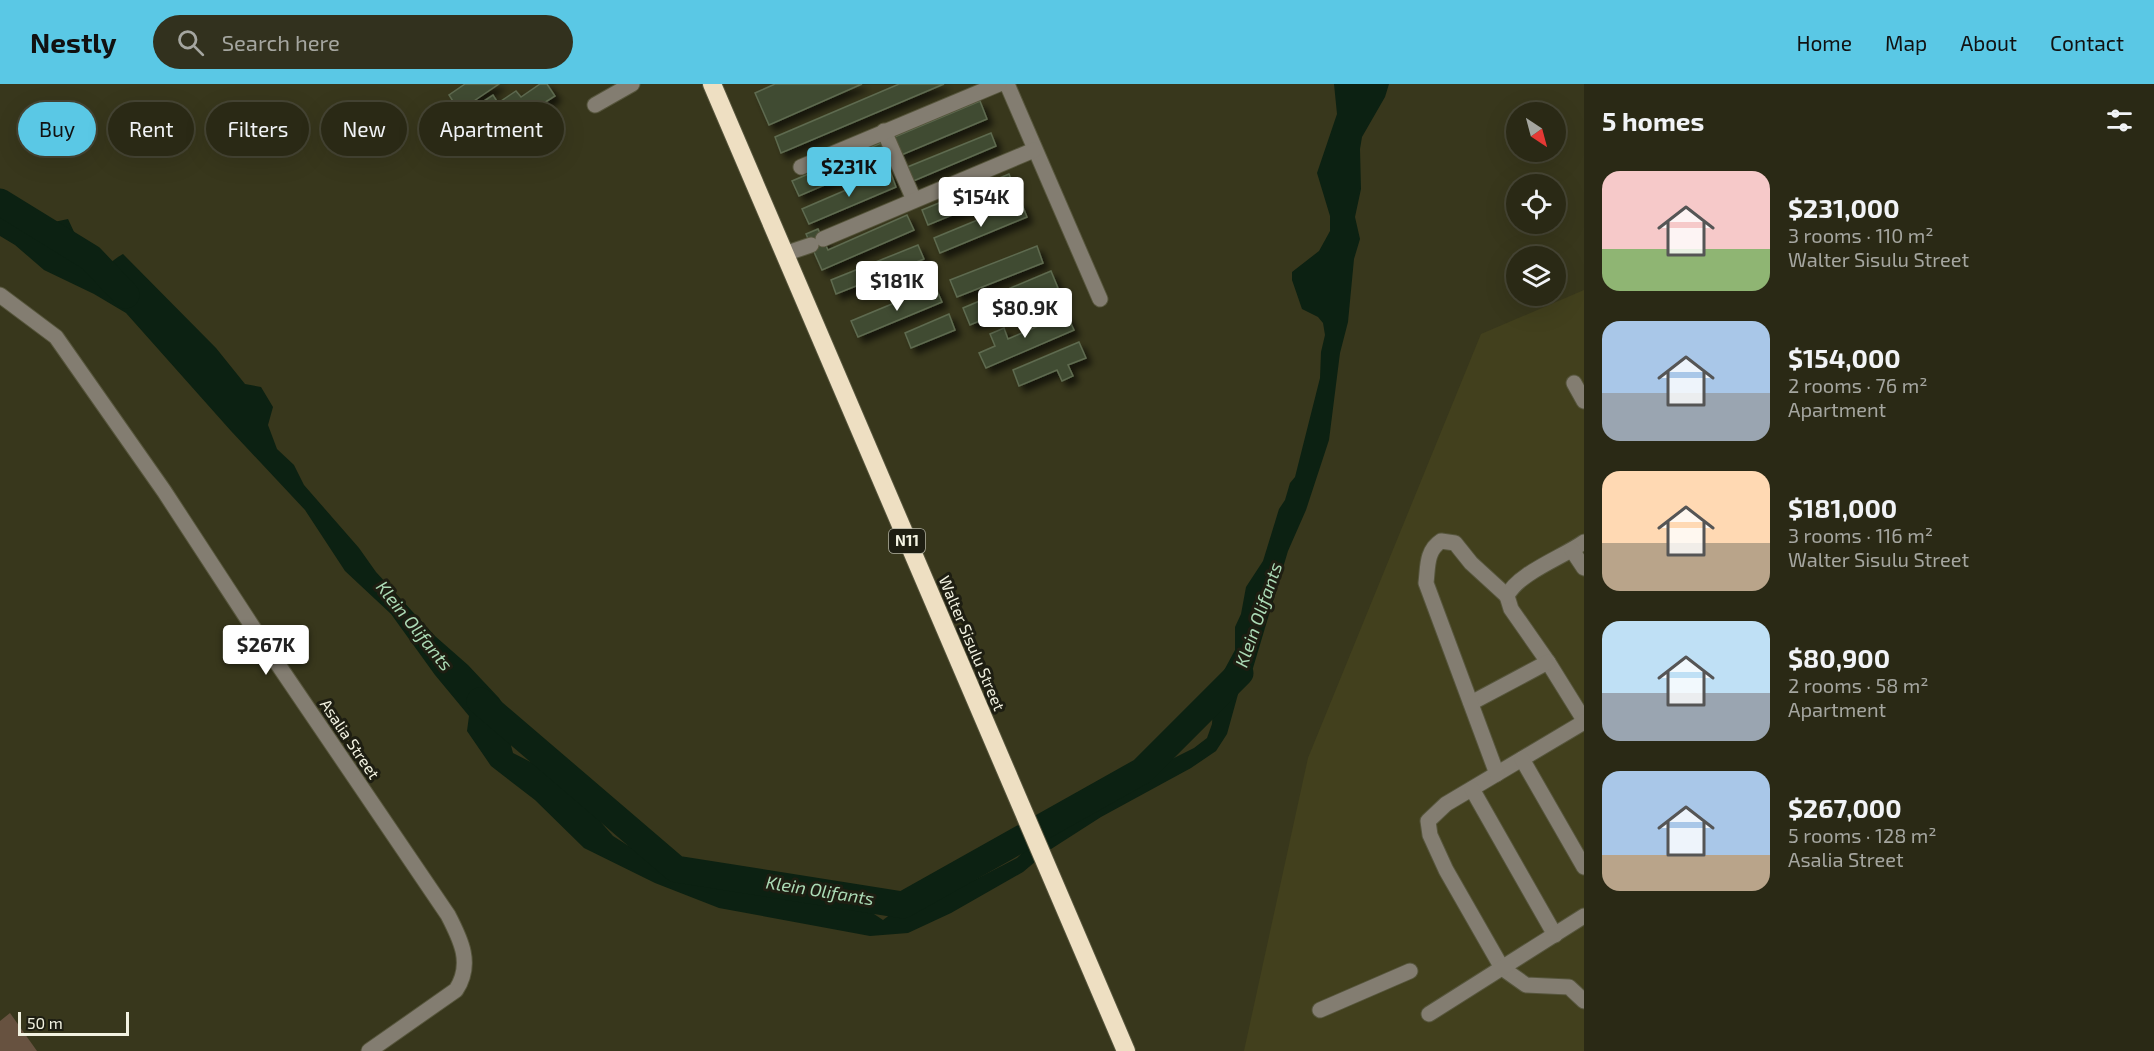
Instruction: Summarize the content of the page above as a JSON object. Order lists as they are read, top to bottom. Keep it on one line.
{"streets":{"highway":["N11","Walter Sisulu Street"],"street":["Asalia Street"]},"water":["Klein Olifants"],"scale_bar":"50 m","north":"bottom right","page":{"header":"Nestly","search":"Search here","nav":["Home","Map","About","Contact"],"heading":"5 homes","chip":["Buy","Rent","Filters","New","Apartment"],"price":["$231K","$154K","$181K","$80.9K","$267K"],"list":[{"name":"$231,000","note":"3 rooms · 110 m² · Walter Sisulu Street"},{"name":"$154,000","note":"2 rooms · 76 m² · Apartment"},{"name":"$181,000","note":"3 rooms · 116 m² · Walter Sisulu Street"},{"name":"$80,900","note":"2 rooms · 58 m² · Apartment"},{"name":"$267,000","note":"5 rooms · 128 m² · Asalia Street"}],"scale":"50 m"}}
